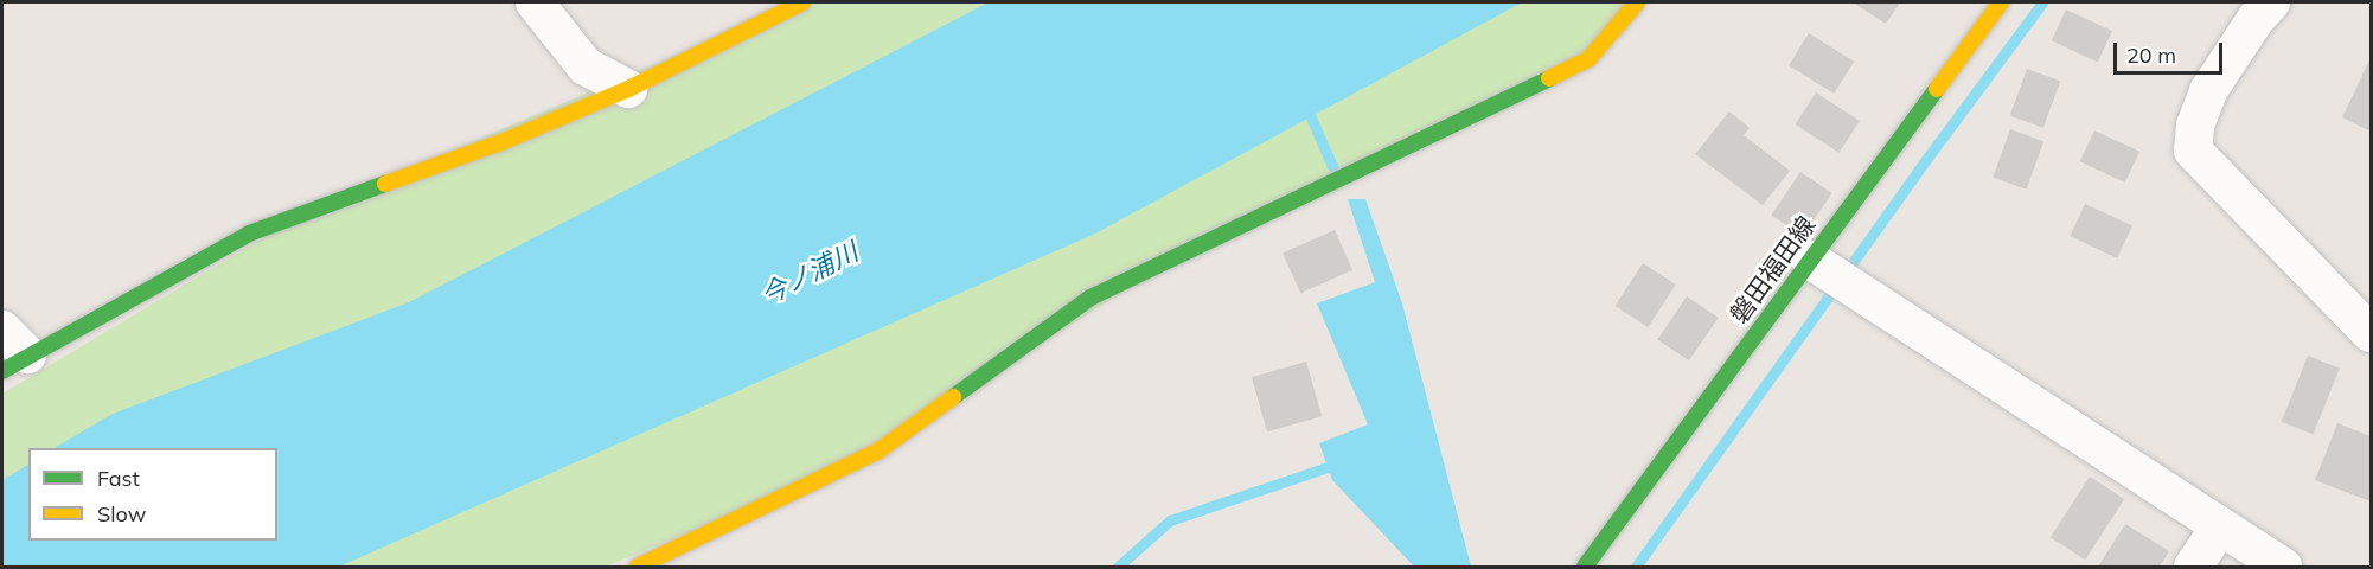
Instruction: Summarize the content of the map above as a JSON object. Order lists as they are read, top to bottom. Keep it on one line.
{"streets":{"street":["磐田福田線"]},"water":["今ノ浦川"],"legend":["Fast","Slow"],"scale_bar":"20 m"}
